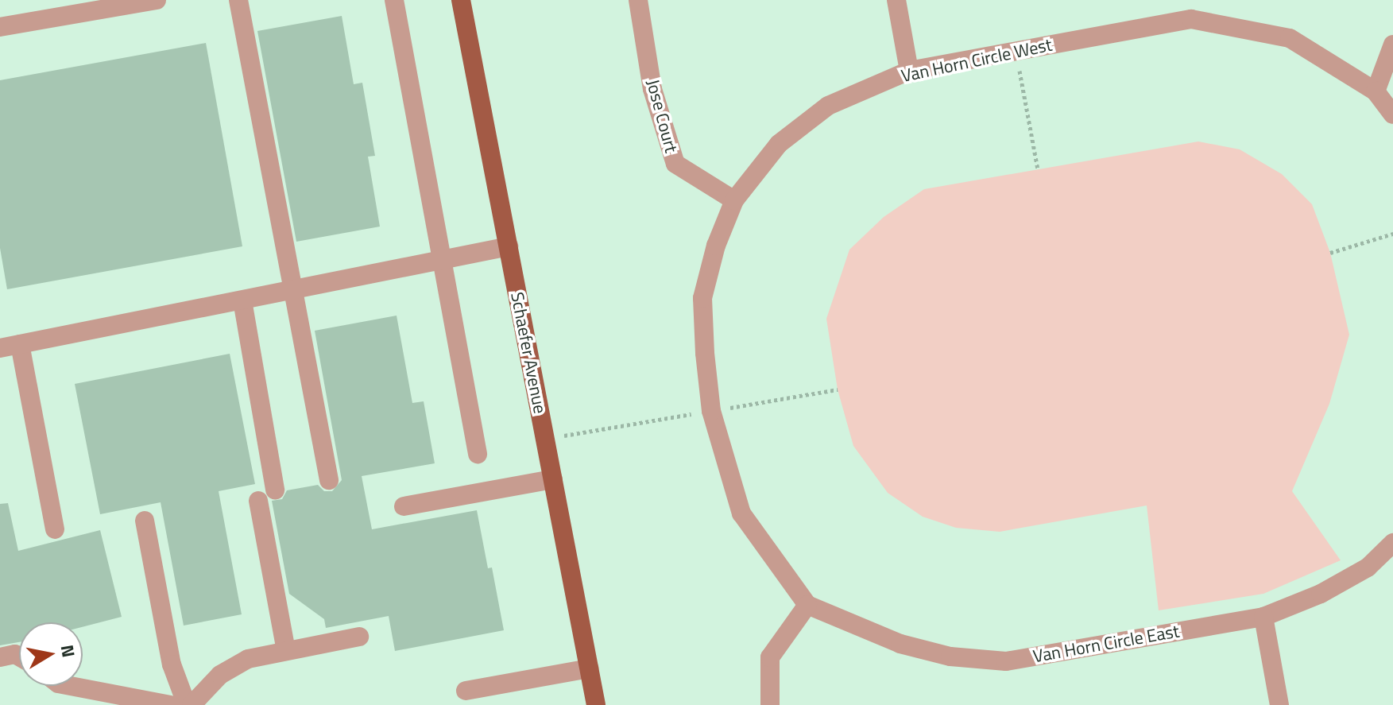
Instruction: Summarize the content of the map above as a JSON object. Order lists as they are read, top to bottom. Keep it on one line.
{"streets":{"main road":["Schaefer Avenue"],"street":["Van Horn Circle West","Jose Court","Van Horn Circle East"]},"crossings":[["Van Horn Circle West","Jose Court"],["Van Horn Circle West","Van Horn Circle East"]],"north":"right"}
